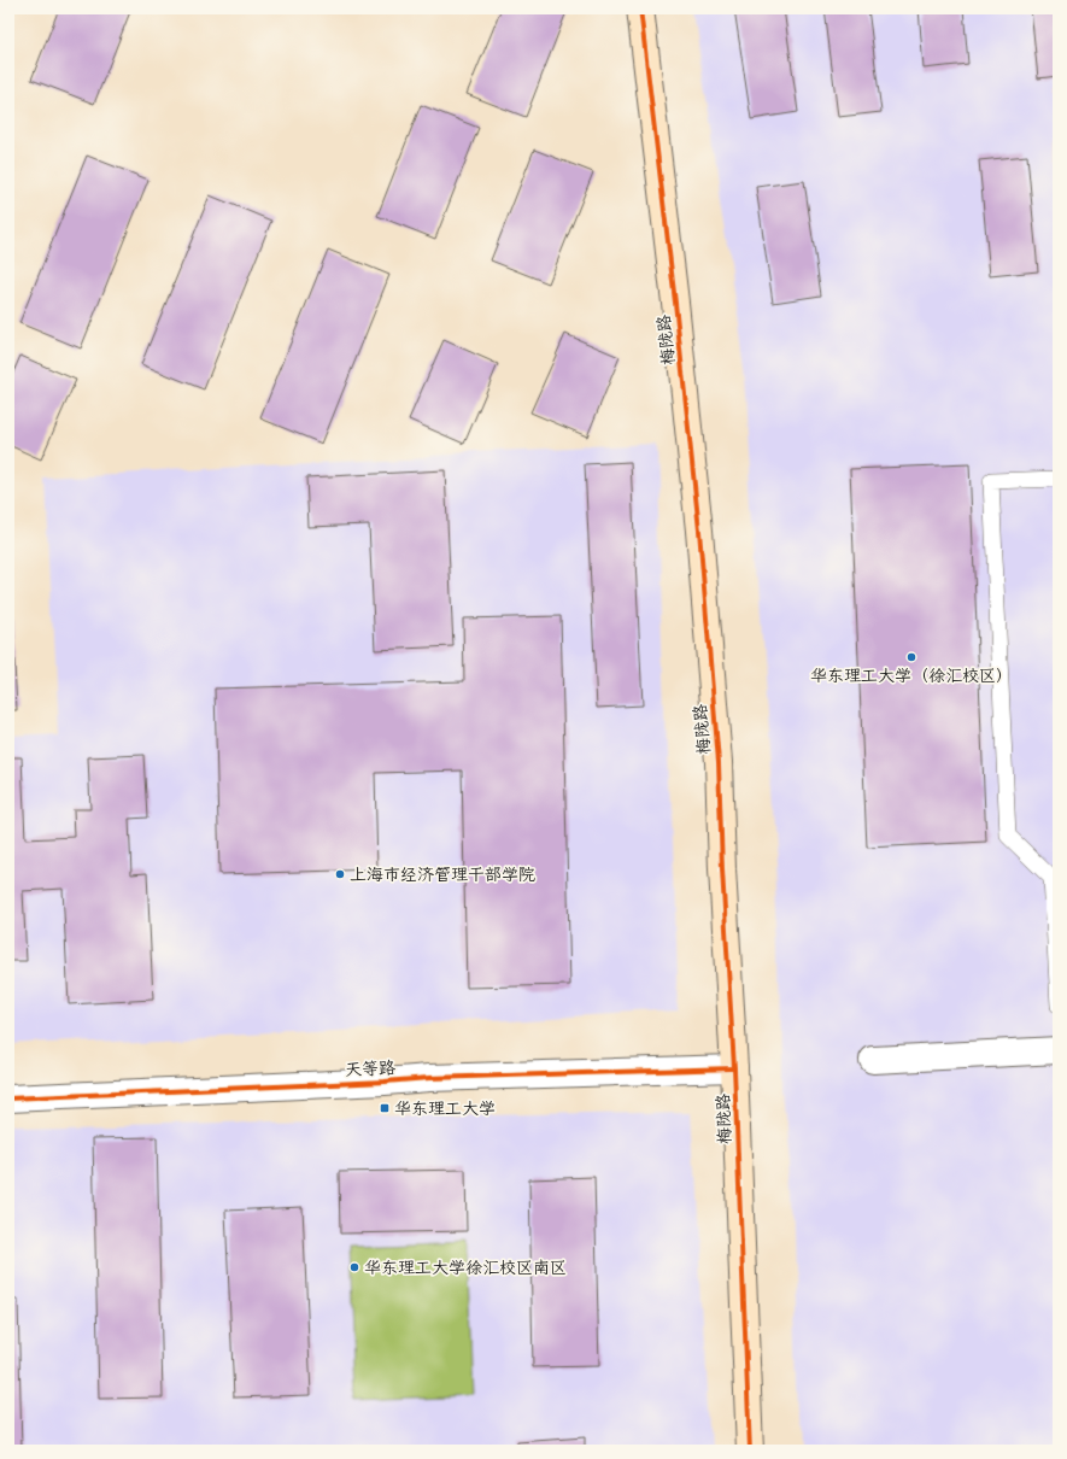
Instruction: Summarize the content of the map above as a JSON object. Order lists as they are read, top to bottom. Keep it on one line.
{"streets":{"street":["梅陇路","天等路"]},"crossings":[["梅陇路","天等路"]],"places":{"other":["华东理工大学（徐汇校区）","上海市经济管理干部学院","华东理工大学徐汇校区南区"],"transit":["华东理工大学"]}}
